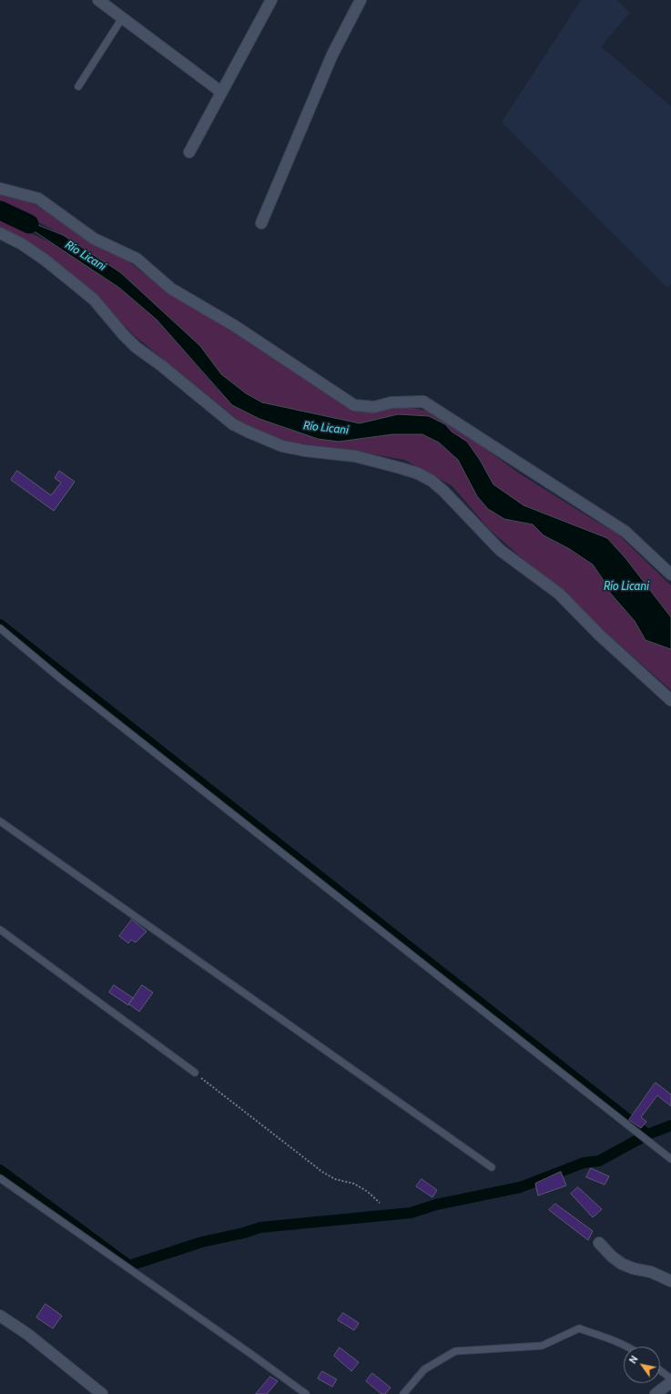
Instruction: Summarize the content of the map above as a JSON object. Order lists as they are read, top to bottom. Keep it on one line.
{"water":["Río Licani"],"north":"top left"}
